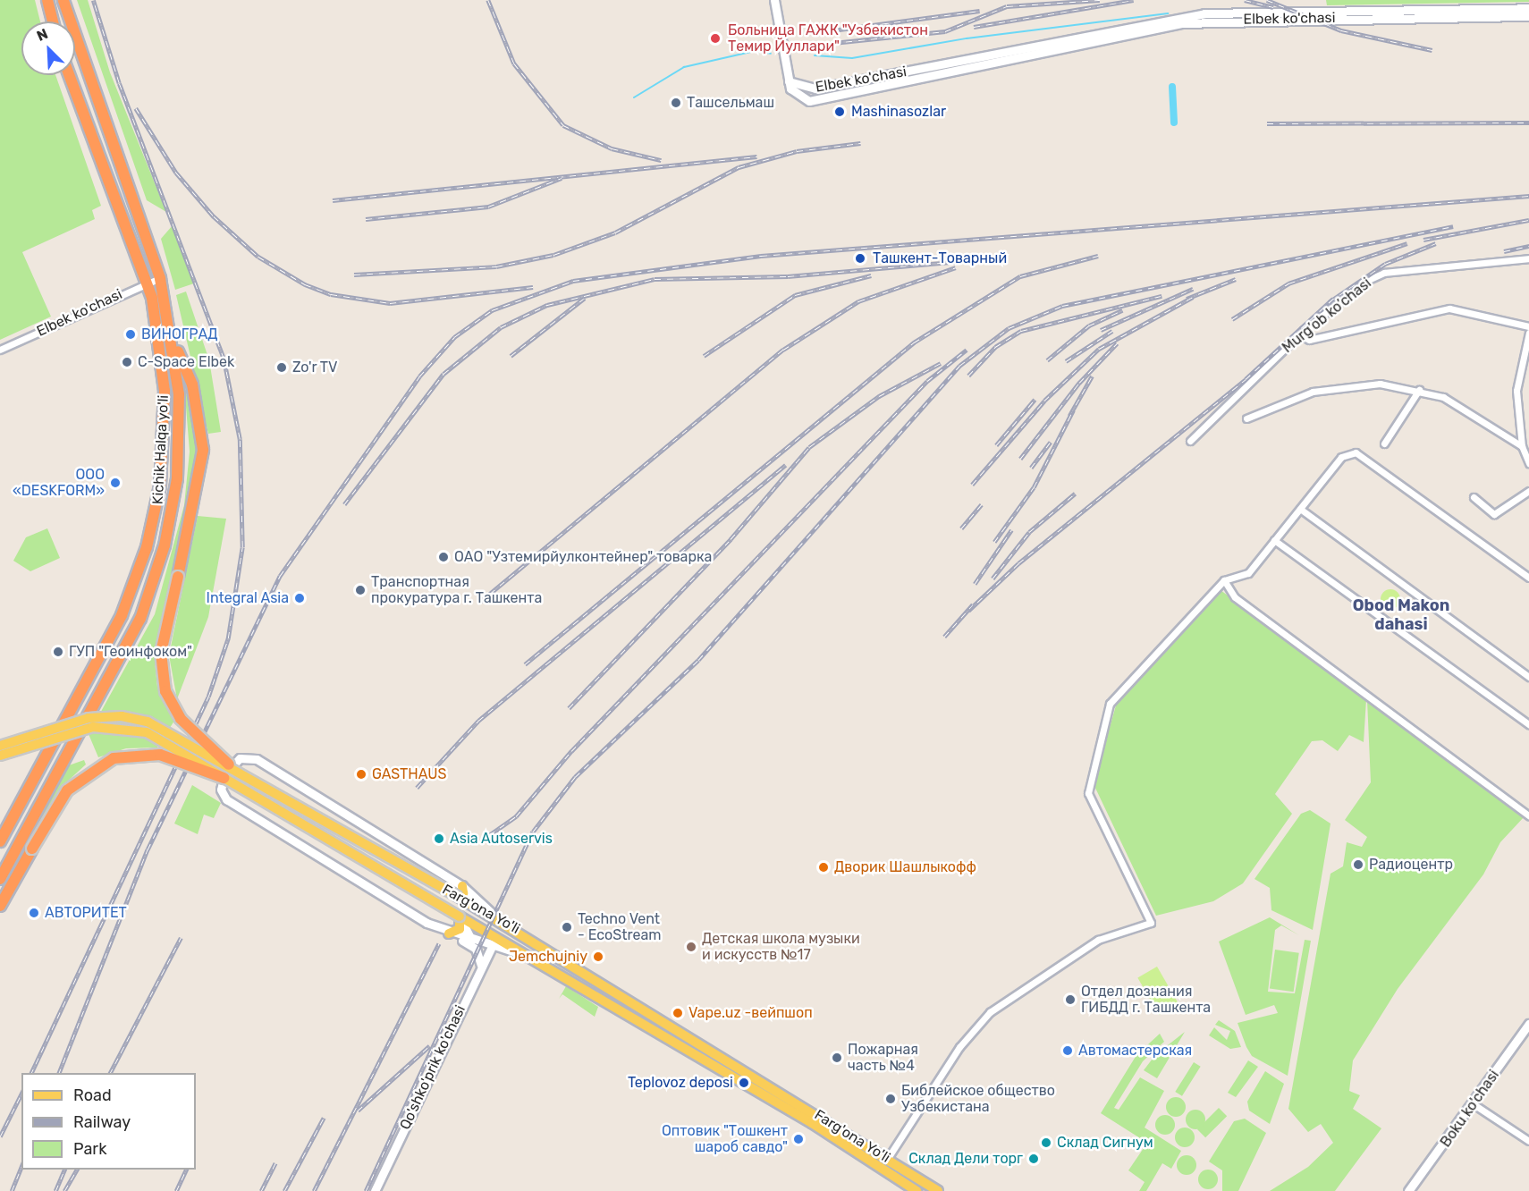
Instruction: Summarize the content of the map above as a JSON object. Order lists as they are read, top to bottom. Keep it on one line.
{"streets":{"highway":["Kichik Halqa yo'li"],"main road":["Elbek ko'chasi","Farg'ona Yo'li","Qo'shko'prik ko'chasi","Boku ko'chasi"],"street":["Murg’ob ko’chasi"]},"crossings":[["Elbek ko'chasi","Kichik Halqa yo'li"]],"districts":["Obod Makon dahasi"],"places":["Больница ГАЖК \"Узбекистон Темир Йуллари\"","Ташсельмаш","Mashinasozlar","Ташкент-Товарный","ВИНОГРАД","C-Space Elbek","Zo'r TV","ООО «DESKFORM»","ОАО \"Узтемирйулконтейнер\" товарка","Транспортная прокуратура г. Ташкента","Integral Asia","ГУП \"Геоинфоком\"","GASTHAUS","Asia Autoservis","Радиоцентр","Дворик Шашлыкофф","АВТОРИТЕТ","Techno Vent - EcoStream","Детская школа музыки и искусств №17","Jemchujniy","Отдел дознания ГИБДД г. Ташкента","Vape.uz -вейпшоп","Автомастерская","Пожарная часть №4","Teplovoz deposi","Библейское общество Узбекистана","Оптовик \"Тошкент шароб савдо\"","Склад Сигнум","Склад Дели торг"],"legend":["Road","Railway","Park"],"north":"top left"}
